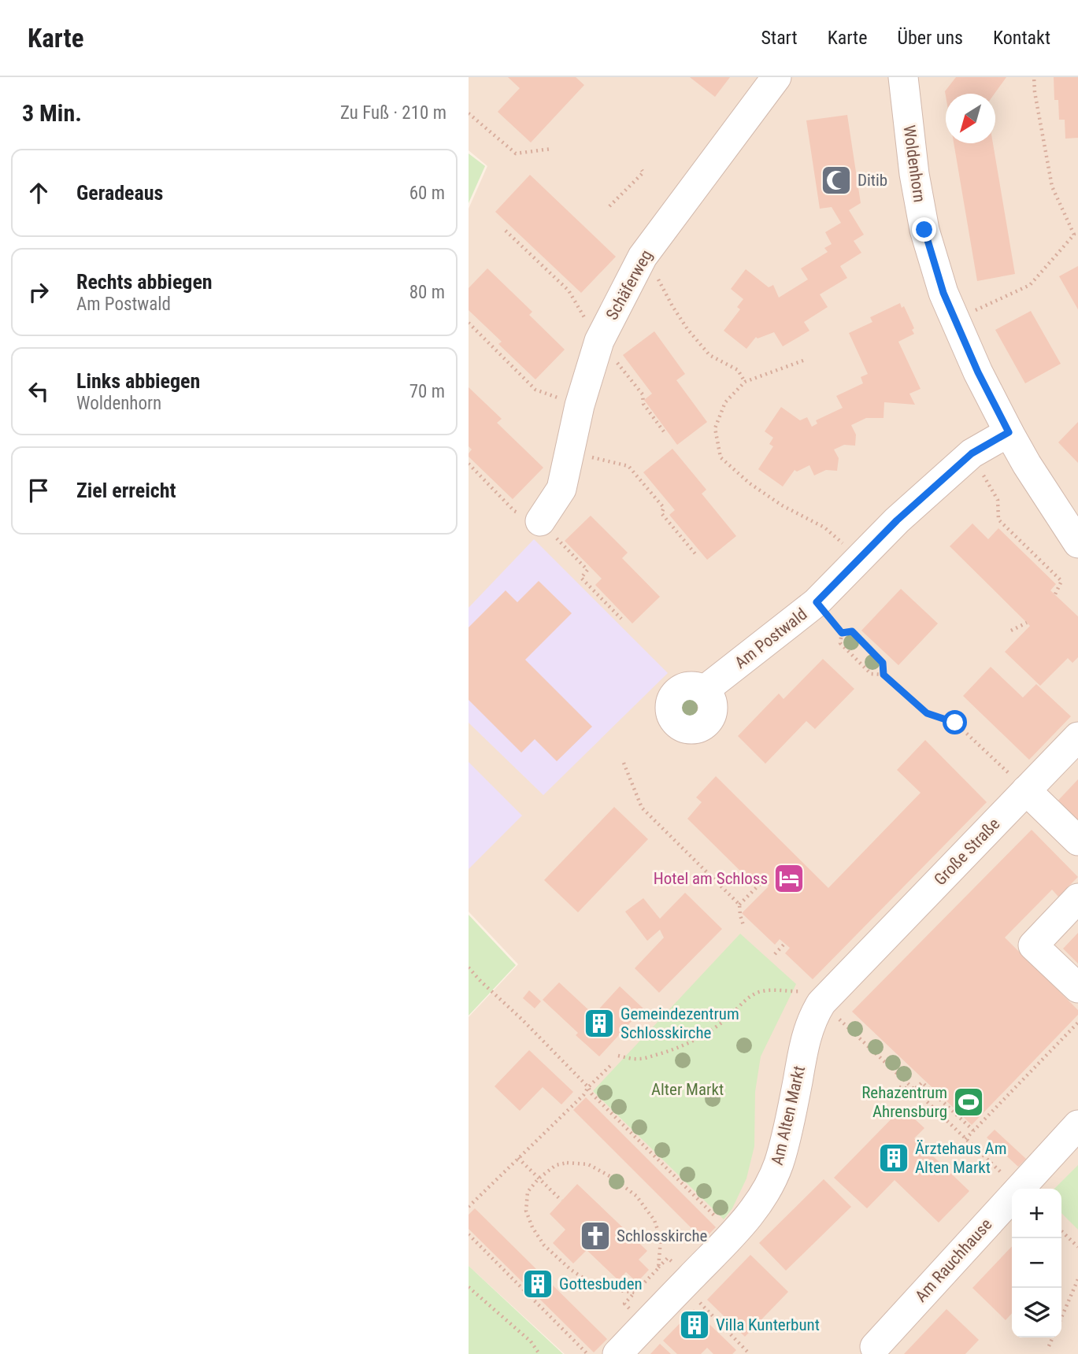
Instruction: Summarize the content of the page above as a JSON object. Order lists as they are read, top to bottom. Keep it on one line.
{"streets":{"street":["Woldenhorn","Schäferweg","Am Postwald","Große Straße","Am Alten Markt","Am Rauchhause"]},"crossings":[["Woldenhorn","Am Postwald"],["Große Straße","Am Alten Markt"]],"parks":["Alter Markt"],"places":{"mosque":["Ditib"],"hotel":["Hotel am Schloss"],"building":["Gemeindezentrum Schlosskirche","Ärztehaus Am Alten Markt","Gottesbuden","Villa Kunterbunt"],"sports":["Rehazentrum Ahrensburg"],"church":["Schlosskirche"]},"north":"bottom left","page":{"header":"Karte","nav":["Start","Karte","Über uns","Kontakt"],"heading":["3 Min.","Zu Fuß · 210 m"],"list":[["Geradeaus","60 m"],["Rechts abbiegen","Am Postwald","80 m"],["Links abbiegen","Woldenhorn","70 m"],"Ziel erreicht"],"map_buttons":["+","−"]}}
